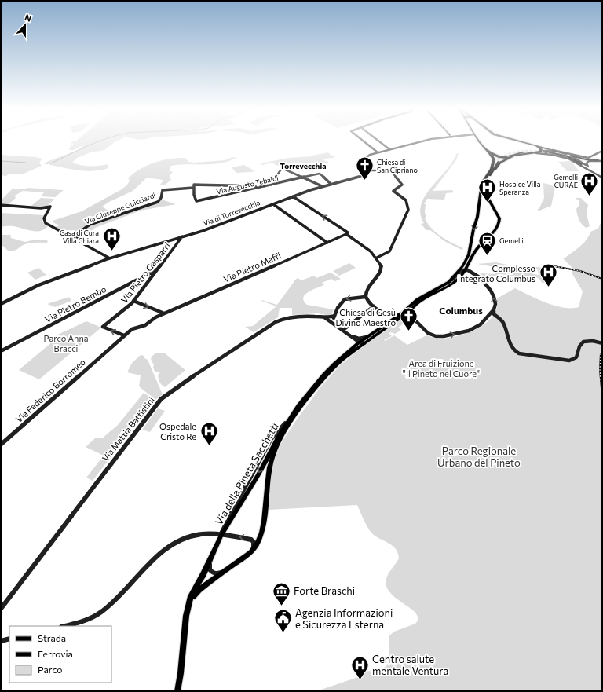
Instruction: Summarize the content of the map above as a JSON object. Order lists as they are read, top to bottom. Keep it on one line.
{"streets":{"main road":["Via della Pineta Sacchetti"],"street":["Via Augusto Tebaldi","Via Giuseppe Guicciardi","Via di Torrevecchia","Via Pietro Maffi","Via Pietro Gasparri","Via Pietro Bembo","Via Federico Borromeo","Via Mattia Battistini"]},"crossings":[["Via Augusto Tebaldi","Via Giuseppe Guicciardi"],["Via Augusto Tebaldi","Via di Torrevecchia"],["Via di Torrevecchia","Via Pietro Gasparri"],["Via Pietro Maffi","Via Federico Borromeo"],["Via Pietro Gasparri","Via Pietro Bembo"],["Via Pietro Gasparri","Via Federico Borromeo"]],"districts":["Torrevecchia","Columbus"],"parks":["Parco Anna Bracci","Area di Fruizione \"Il Pineto nel Cuore\"","Parco Regionale Urbano del Pineto"],"places":{"church":["Chiesa di San Cipriano","Chiesa di Gesù Divino Maestro"],"hospital":["Gemelli CURAE","Hospice Villa Speranza","Casa di Cura Villa Chiara","Complesso Integrato Columbus","Ospedale Cristo Re","Centro salute mentale Ventura"],"station":["Gemelli"],"museum":["Forte Braschi"],"public building":["Agenzia Informazioni e Sicurezza Esterna"]},"legend":["Strada","Ferrovia","Parco"],"north":"top"}
